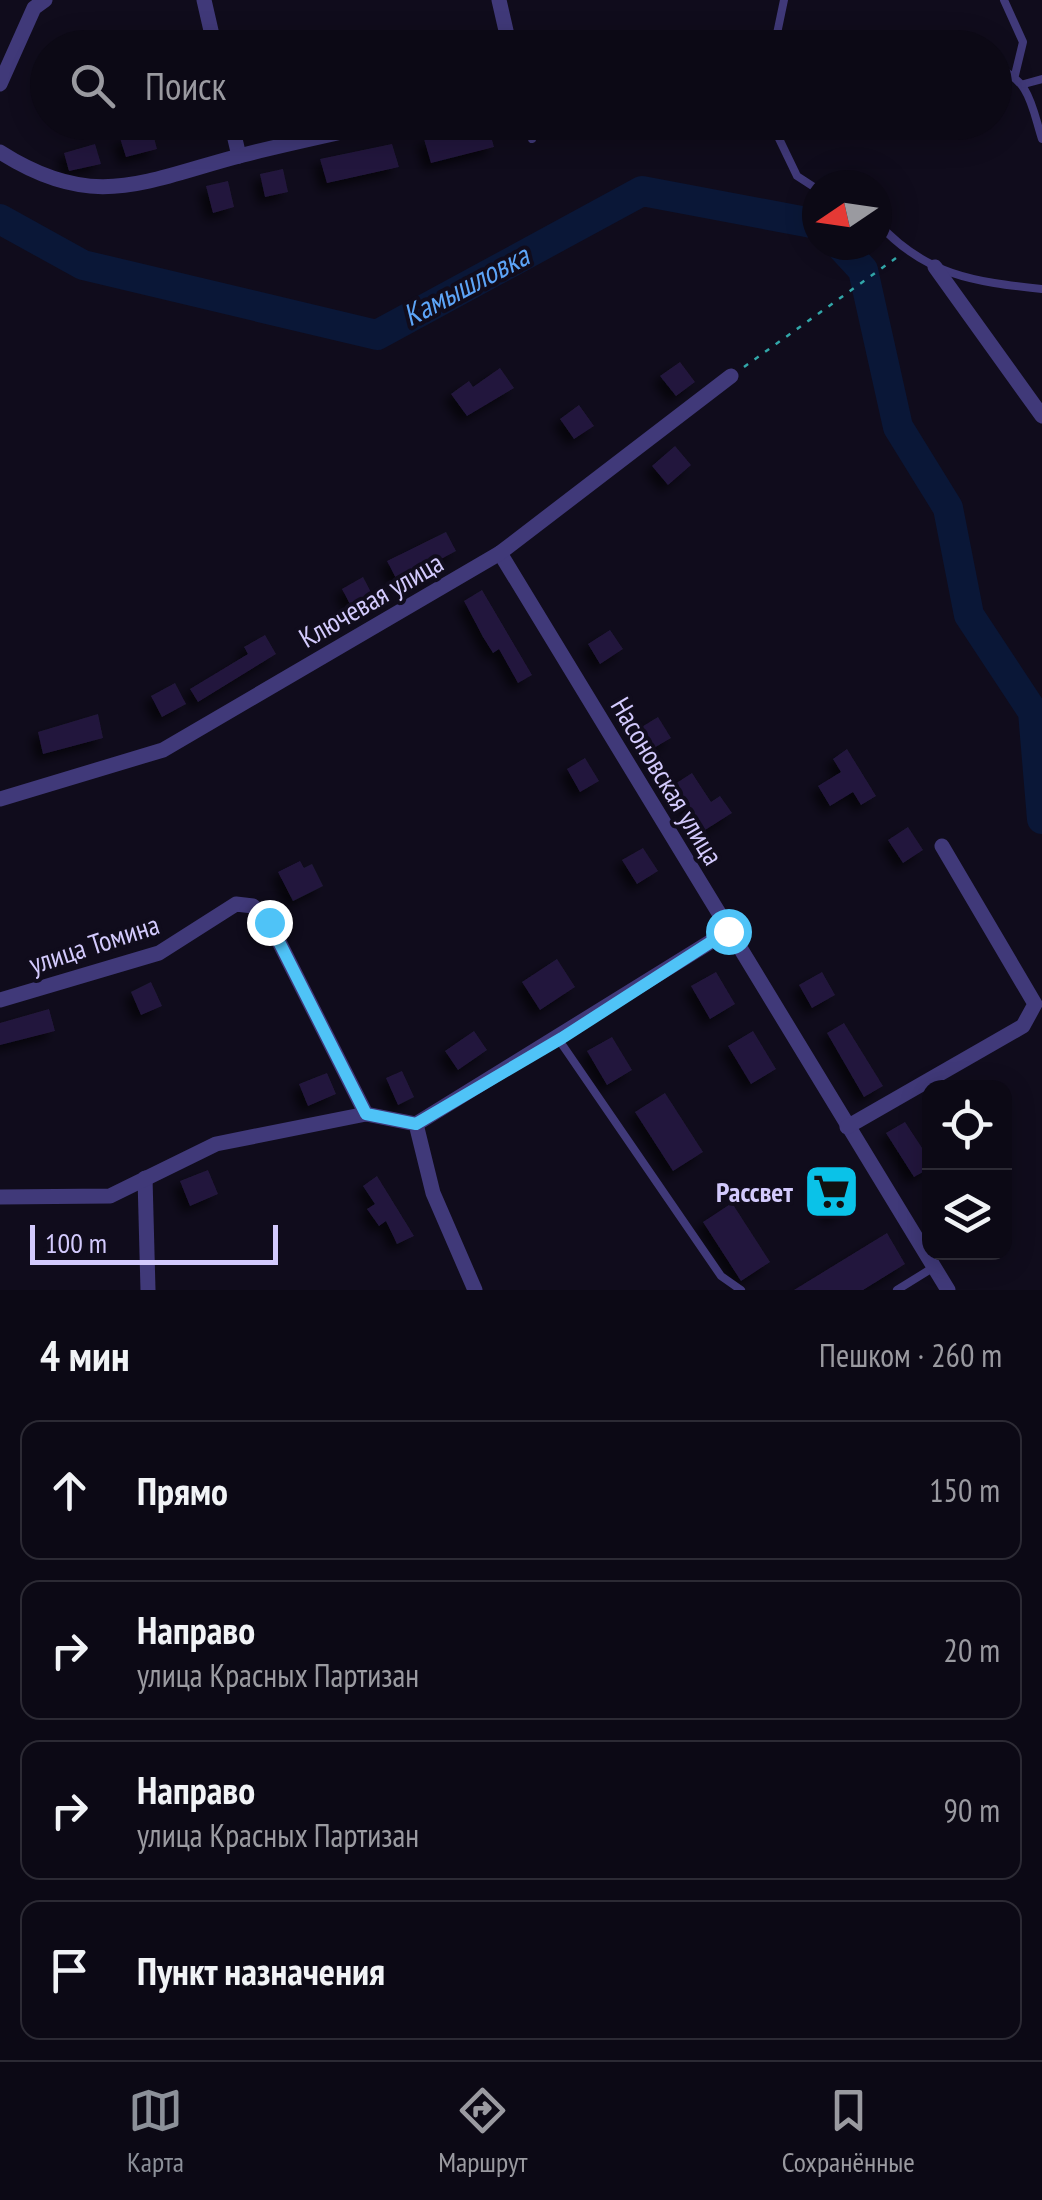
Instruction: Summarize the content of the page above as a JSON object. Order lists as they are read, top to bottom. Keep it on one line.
{"streets":{"street":["Ключевая улица","Насоновская улица","улица Томина"]},"crossings":[["Ключевая улица","Насоновская улица"]],"water":["Камышловка"],"places":{"supermarket":["Рассвет"]},"scale_bar":"100 m","north":"left","page":{"search":"Поиск","scale":"100 m","heading":["4 мин","Пешком · 260 m"],"list":[["Прямо","150 m"],["Направо","улица Красных Партизан","20 m"],["Направо","улица Красных Партизан","90 m"],"Пункт назначения"],"nav":["Карта","Маршрут","Сохранённые"]}}
